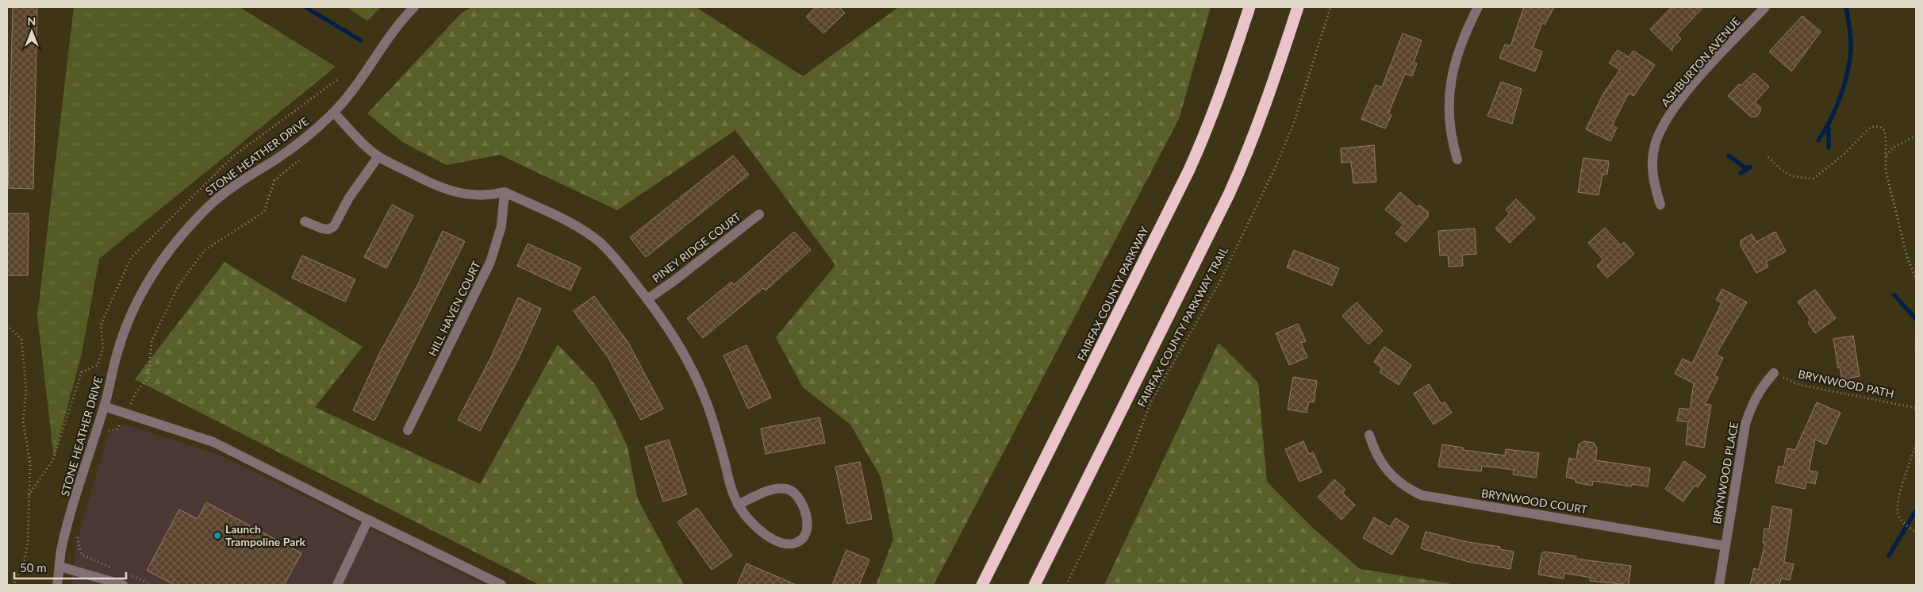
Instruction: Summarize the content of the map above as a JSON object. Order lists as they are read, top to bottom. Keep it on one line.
{"streets":{"highway":["FAIRFAX COUNTY PARKWAY"],"street":["ASHBURTON AVENUE","STONE HEATHER DRIVE","PINEY RIDGE COURT","HILL HAVEN COURT","BRYNWOOD PLACE","BRYNWOOD COURT"],"path":["FAIRFAX COUNTY PARKWAY TRAIL","BRYNWOOD PATH"]},"crossings":[["BRYNWOOD PATH","BRYNWOOD PLACE"],["BRYNWOOD PLACE","BRYNWOOD COURT"]],"places":["Launch Trampoline Park"],"scale_bar":"50 m","north":"top"}
